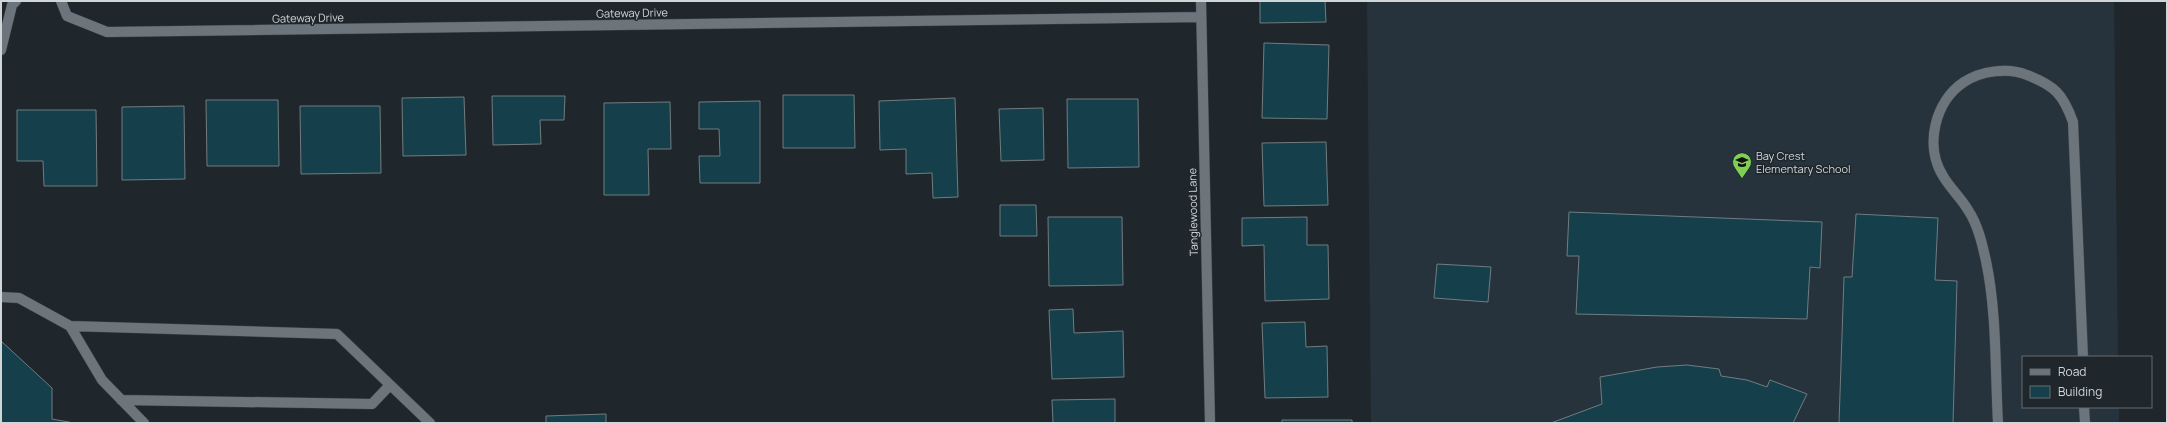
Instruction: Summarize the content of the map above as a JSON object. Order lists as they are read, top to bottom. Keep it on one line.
{"streets":{"street":["Gateway Drive","Tanglewood Lane"]},"crossings":[["Gateway Drive","Tanglewood Lane"]],"places":{"school or university":["Bay Crest Elementary School"]},"legend":["Road","Building"]}
